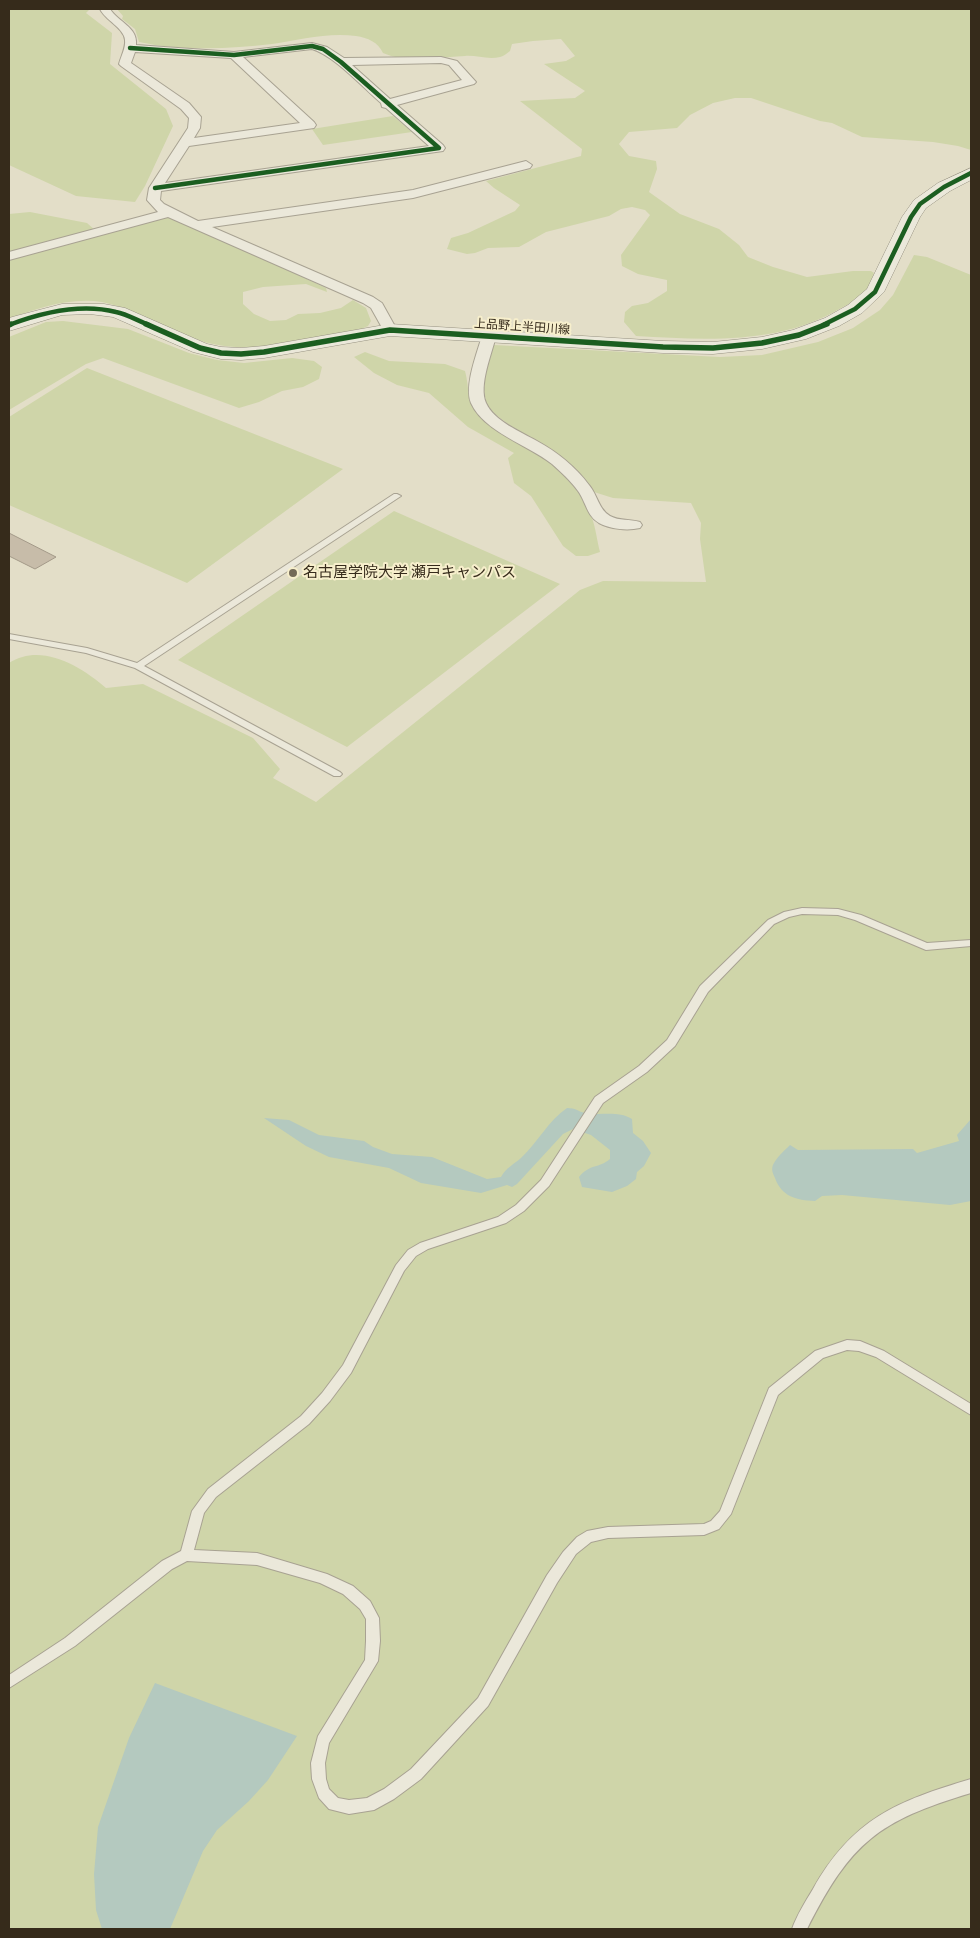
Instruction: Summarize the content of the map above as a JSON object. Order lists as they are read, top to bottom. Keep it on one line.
{"streets":{"street":["上品野上半田川線"]},"places":["名古屋学院大学 瀬戸キャンパス"]}
